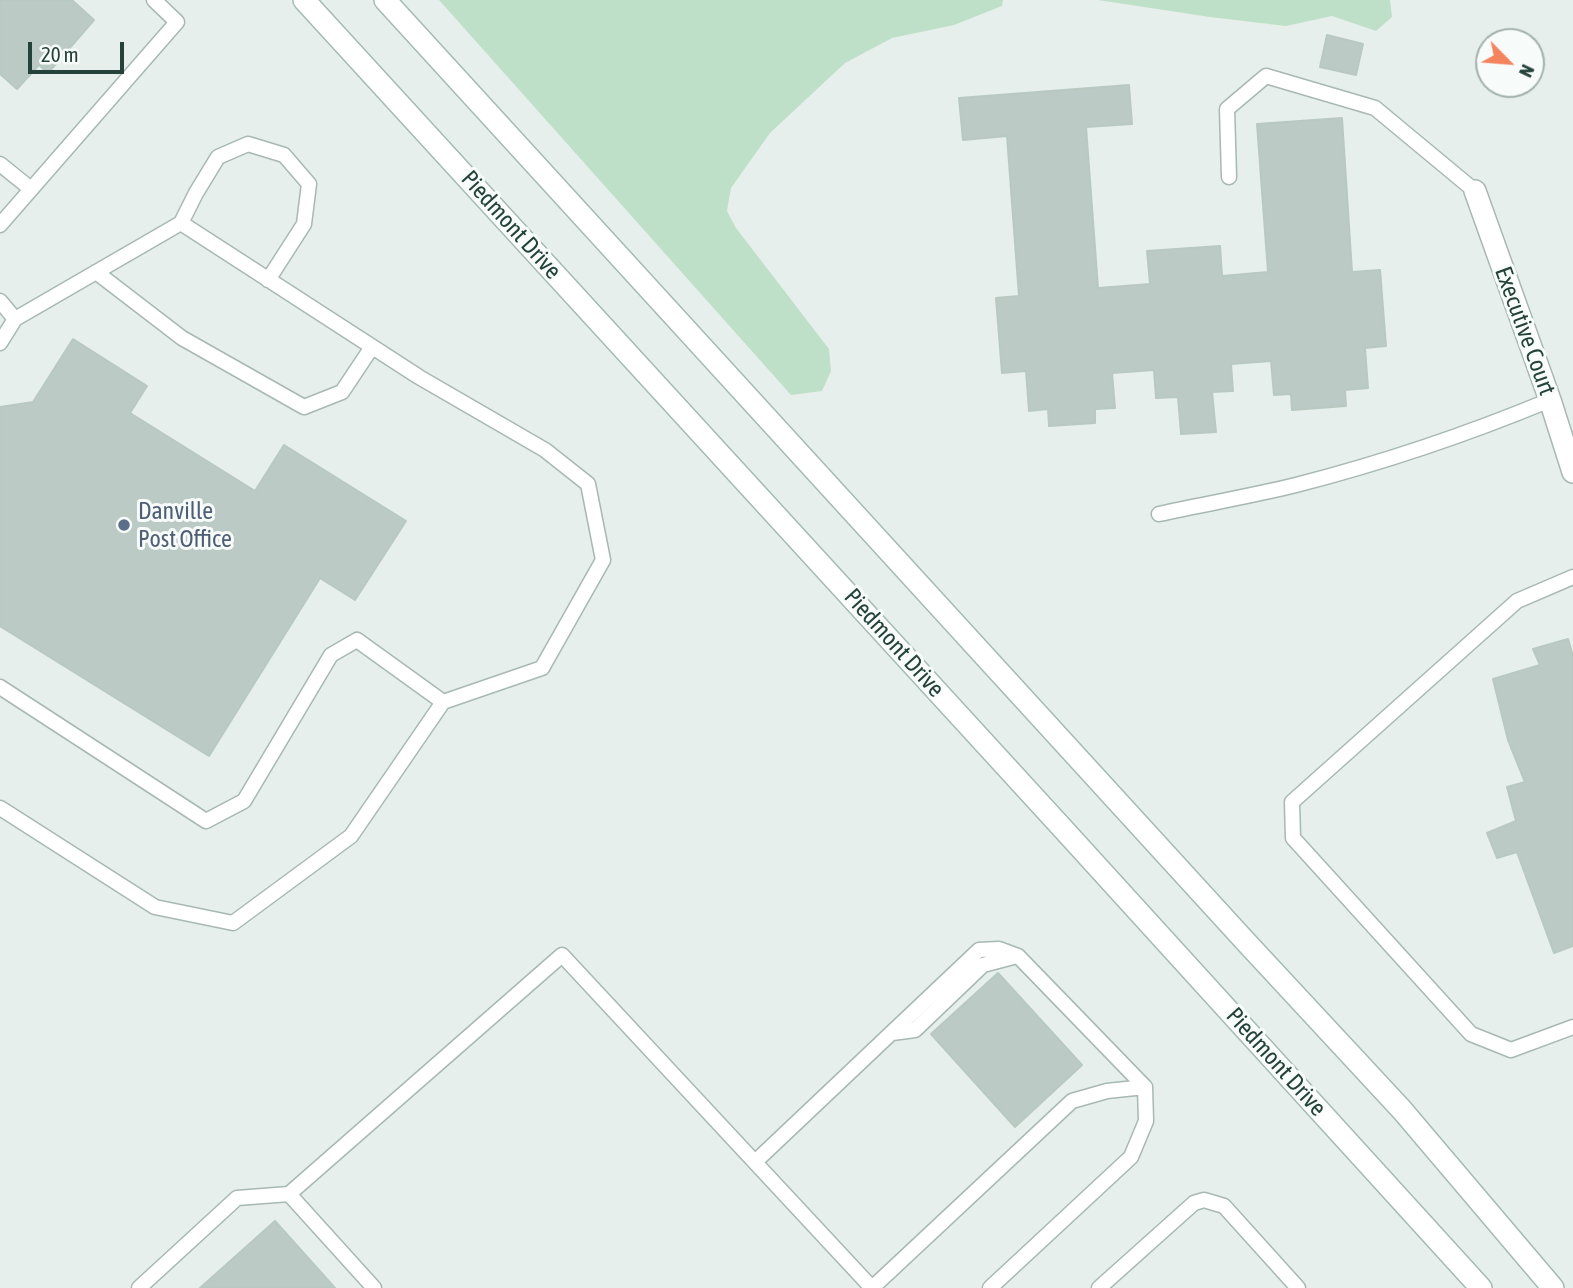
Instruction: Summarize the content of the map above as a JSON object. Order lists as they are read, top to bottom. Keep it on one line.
{"streets":{"main road":["Piedmont Drive","Executive Court"]},"places":["Danville Post Office"],"scale_bar":"20 m","north":"bottom right"}
